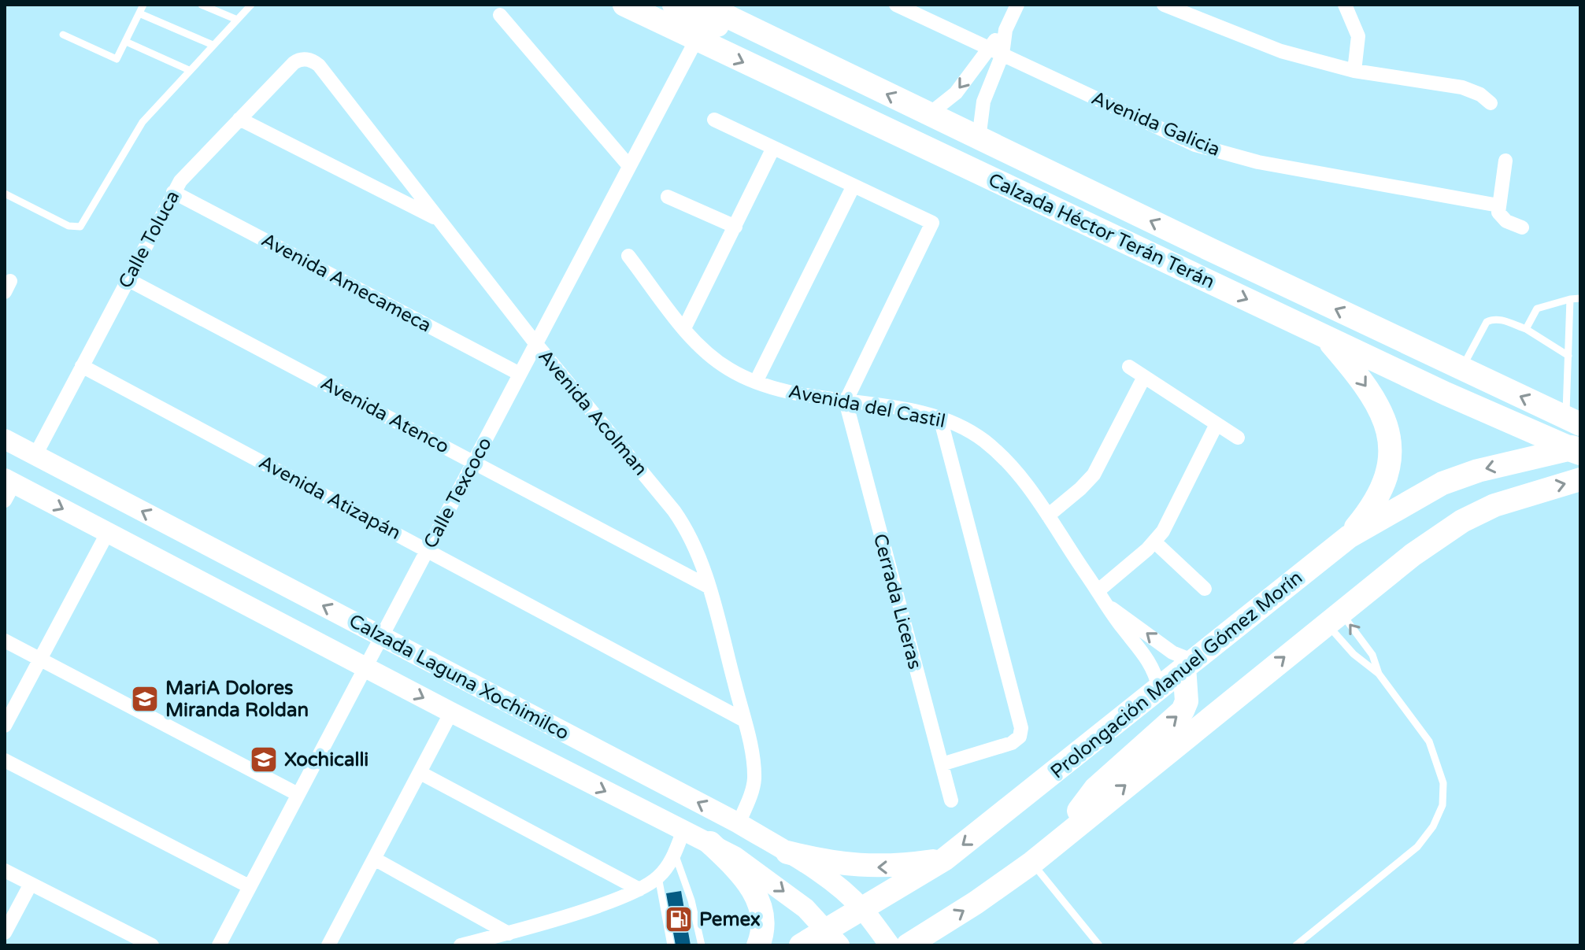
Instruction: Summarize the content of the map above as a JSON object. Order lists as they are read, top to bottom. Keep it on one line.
{"streets":{"main road":["Calzada Héctor Terán Terán","Prolongación Manuel Gómez Morín","Calzada Laguna Xochimilco"],"street":["Avenida Galicia","Calle Toluca","Avenida Amecameca","Avenida del Castil","Avenida Acolman","Avenida Atenco","Calle Texcoco","Avenida Atizapán","Cerrada Liceras"]},"crossings":[["Calzada Héctor Terán Terán","Calle Texcoco"],["Calzada Héctor Terán Terán","Prolongación Manuel Gómez Morín"],["Calle Toluca","Avenida Amecameca"],["Calle Toluca","Avenida Acolman"],["Calle Toluca","Avenida Atenco"],["Calle Toluca","Avenida Atizapán"],["Calle Toluca","Calzada Laguna Xochimilco"],["Avenida Amecameca","Calle Texcoco"],["Avenida del Castil","Cerrada Liceras"],["Avenida del Castil","Prolongación Manuel Gómez Morín"],["Avenida Acolman","Avenida Atenco"],["Avenida Acolman","Calle Texcoco"],["Avenida Acolman","Avenida Atizapán"],["Avenida Acolman","Calzada Laguna Xochimilco"],["Avenida Atenco","Calle Texcoco"],["Calle Texcoco","Avenida Atizapán"],["Calle Texcoco","Calzada Laguna Xochimilco"],["Prolongación Manuel Gómez Morín","Calzada Laguna Xochimilco"]],"places":{"school or university":["MariA Dolores Miranda Roldan","Xochicalli"],"fuel station":["Pemex"]}}
